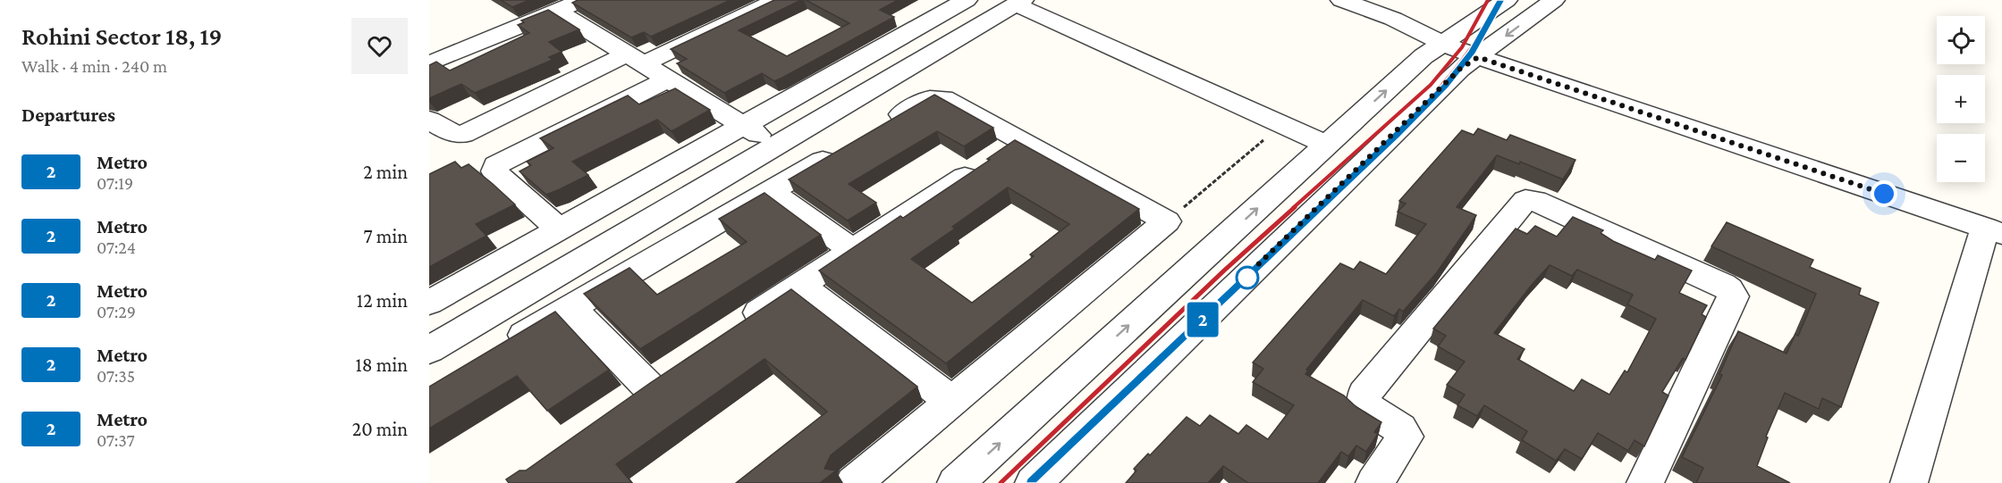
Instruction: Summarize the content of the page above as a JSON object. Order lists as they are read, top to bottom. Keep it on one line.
{"lines":["metro line 2"],"page":{"heading":[["Rohini Sector 18, 19","Walk · 4 min · 240 m"],"Departures"],"on_map":"2","map_buttons":["+","−"],"list":[{"mark":"2","name":"Metro","note":"07:19","value":"2 min"},{"mark":"2","name":"Metro","note":"07:24","value":"7 min"},{"mark":"2","name":"Metro","note":"07:29","value":"12 min"},{"mark":"2","name":"Metro","note":"07:35","value":"18 min"},{"mark":"2","name":"Metro","note":"07:37","value":"20 min"}]}}
